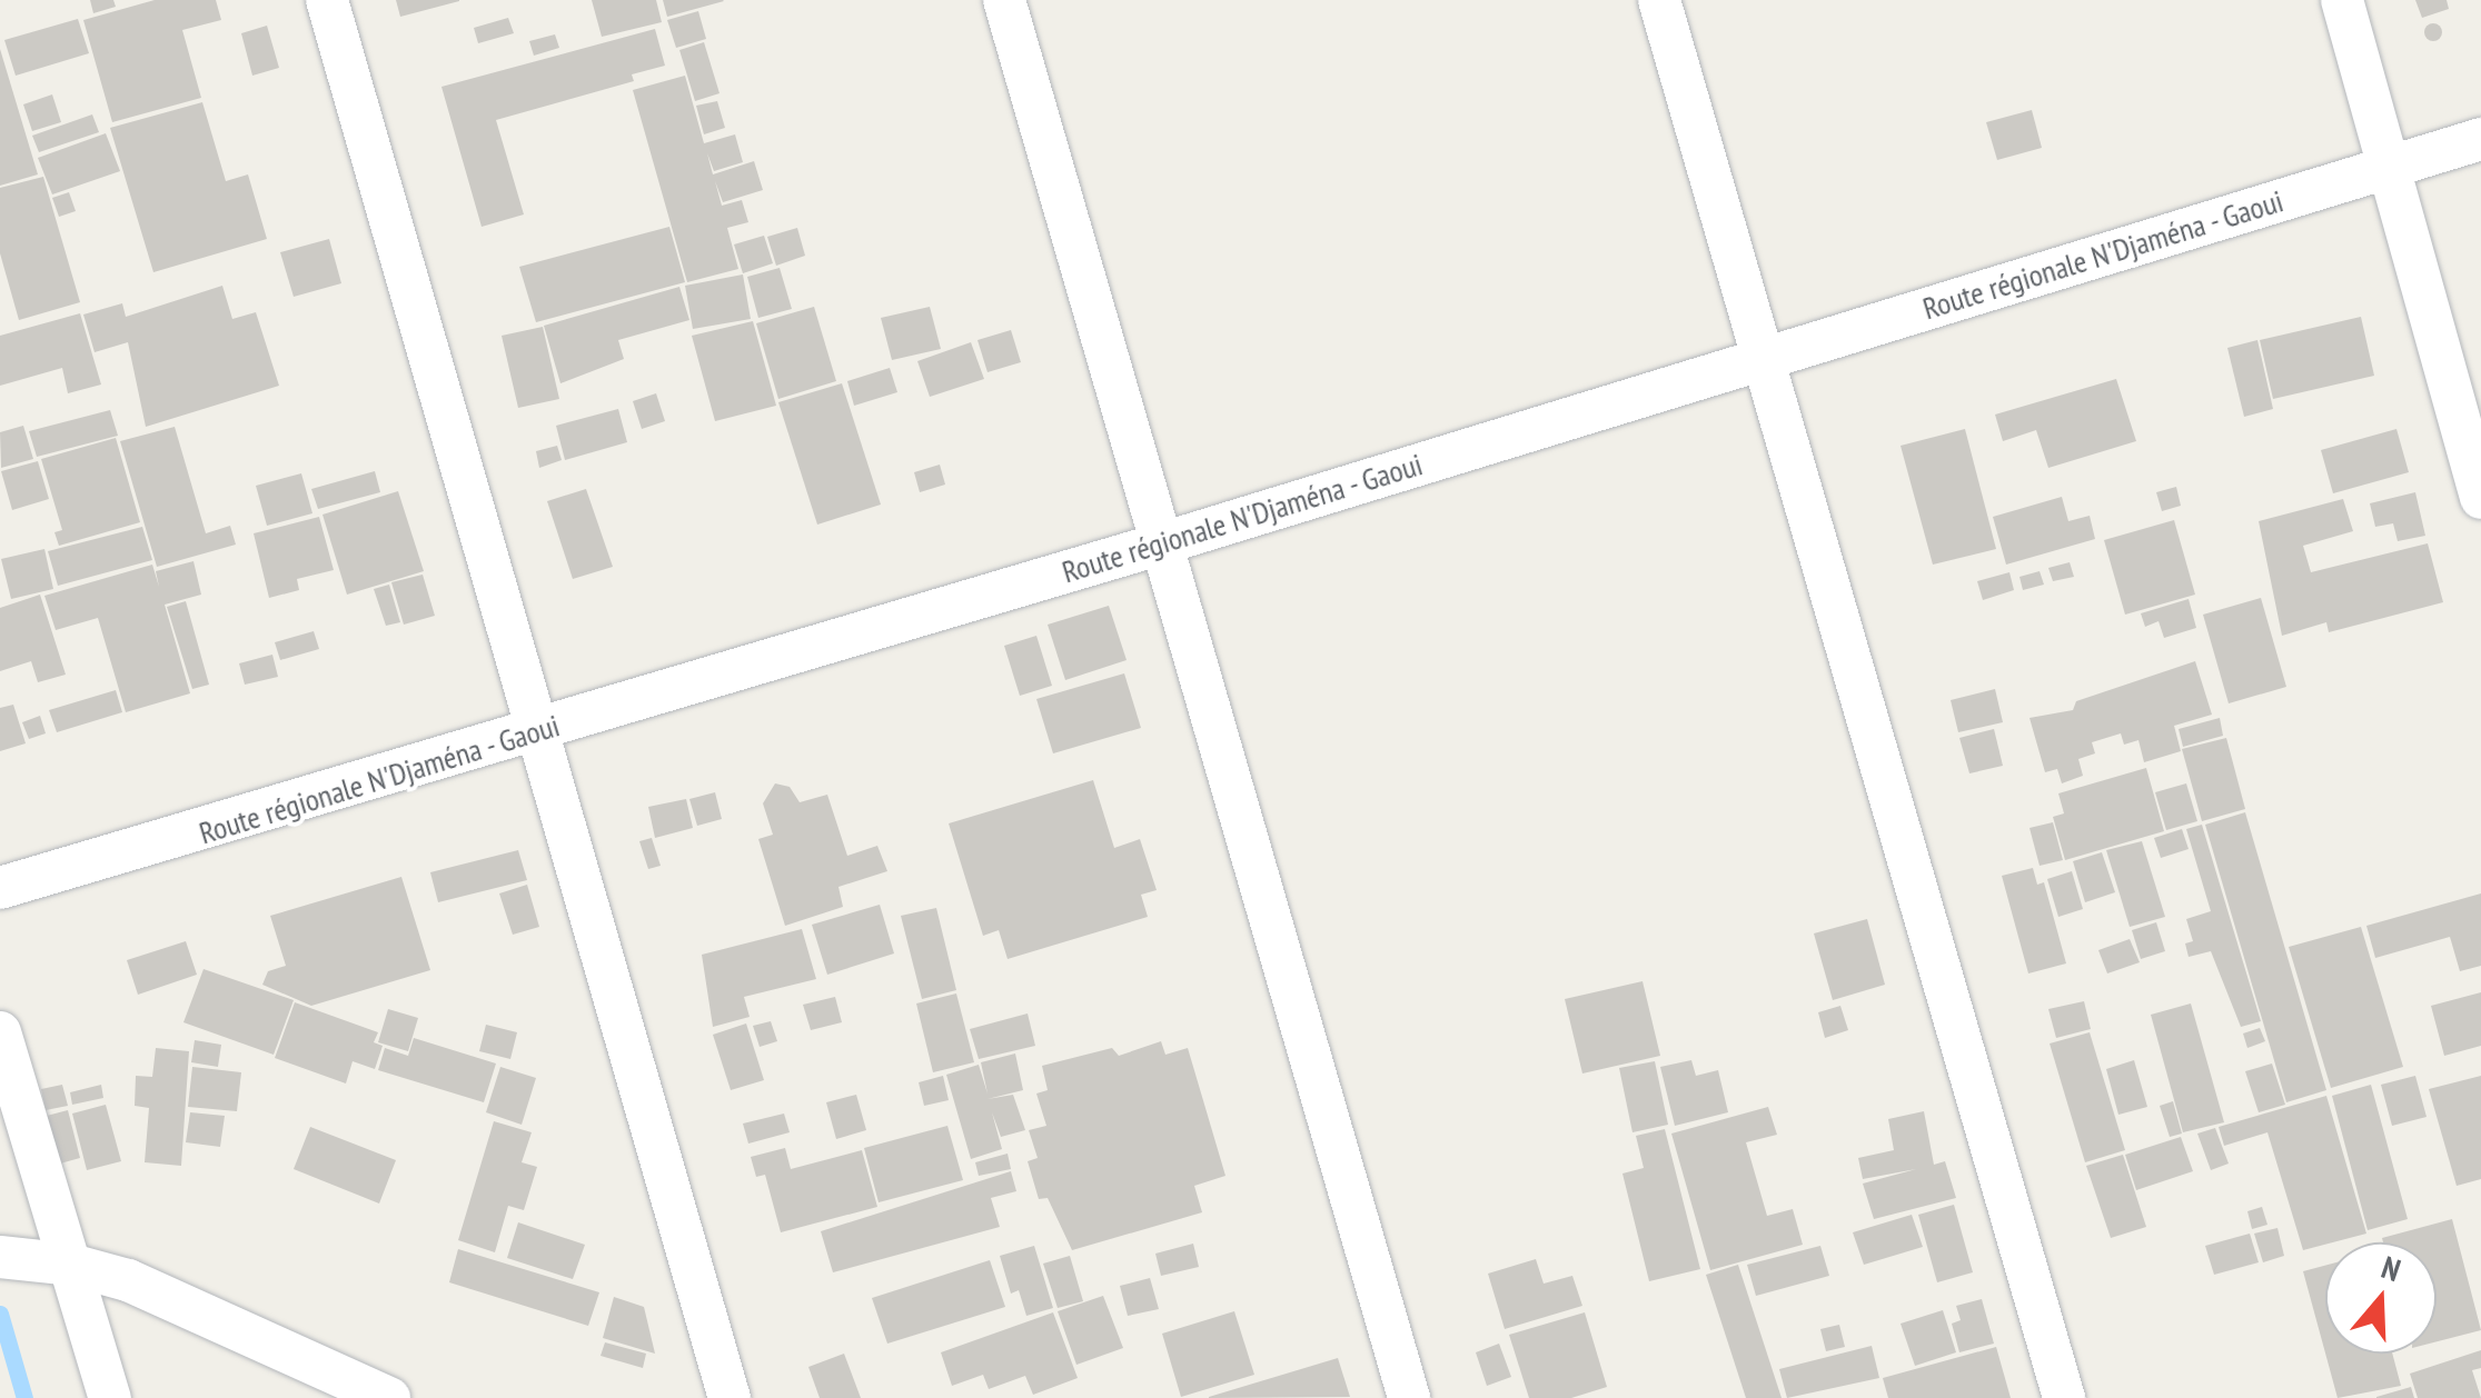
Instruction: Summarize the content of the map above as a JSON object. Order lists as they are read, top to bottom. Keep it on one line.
{"streets":{"street":["Route régionale N'Djaména - Gaoui"]},"north":"top"}
